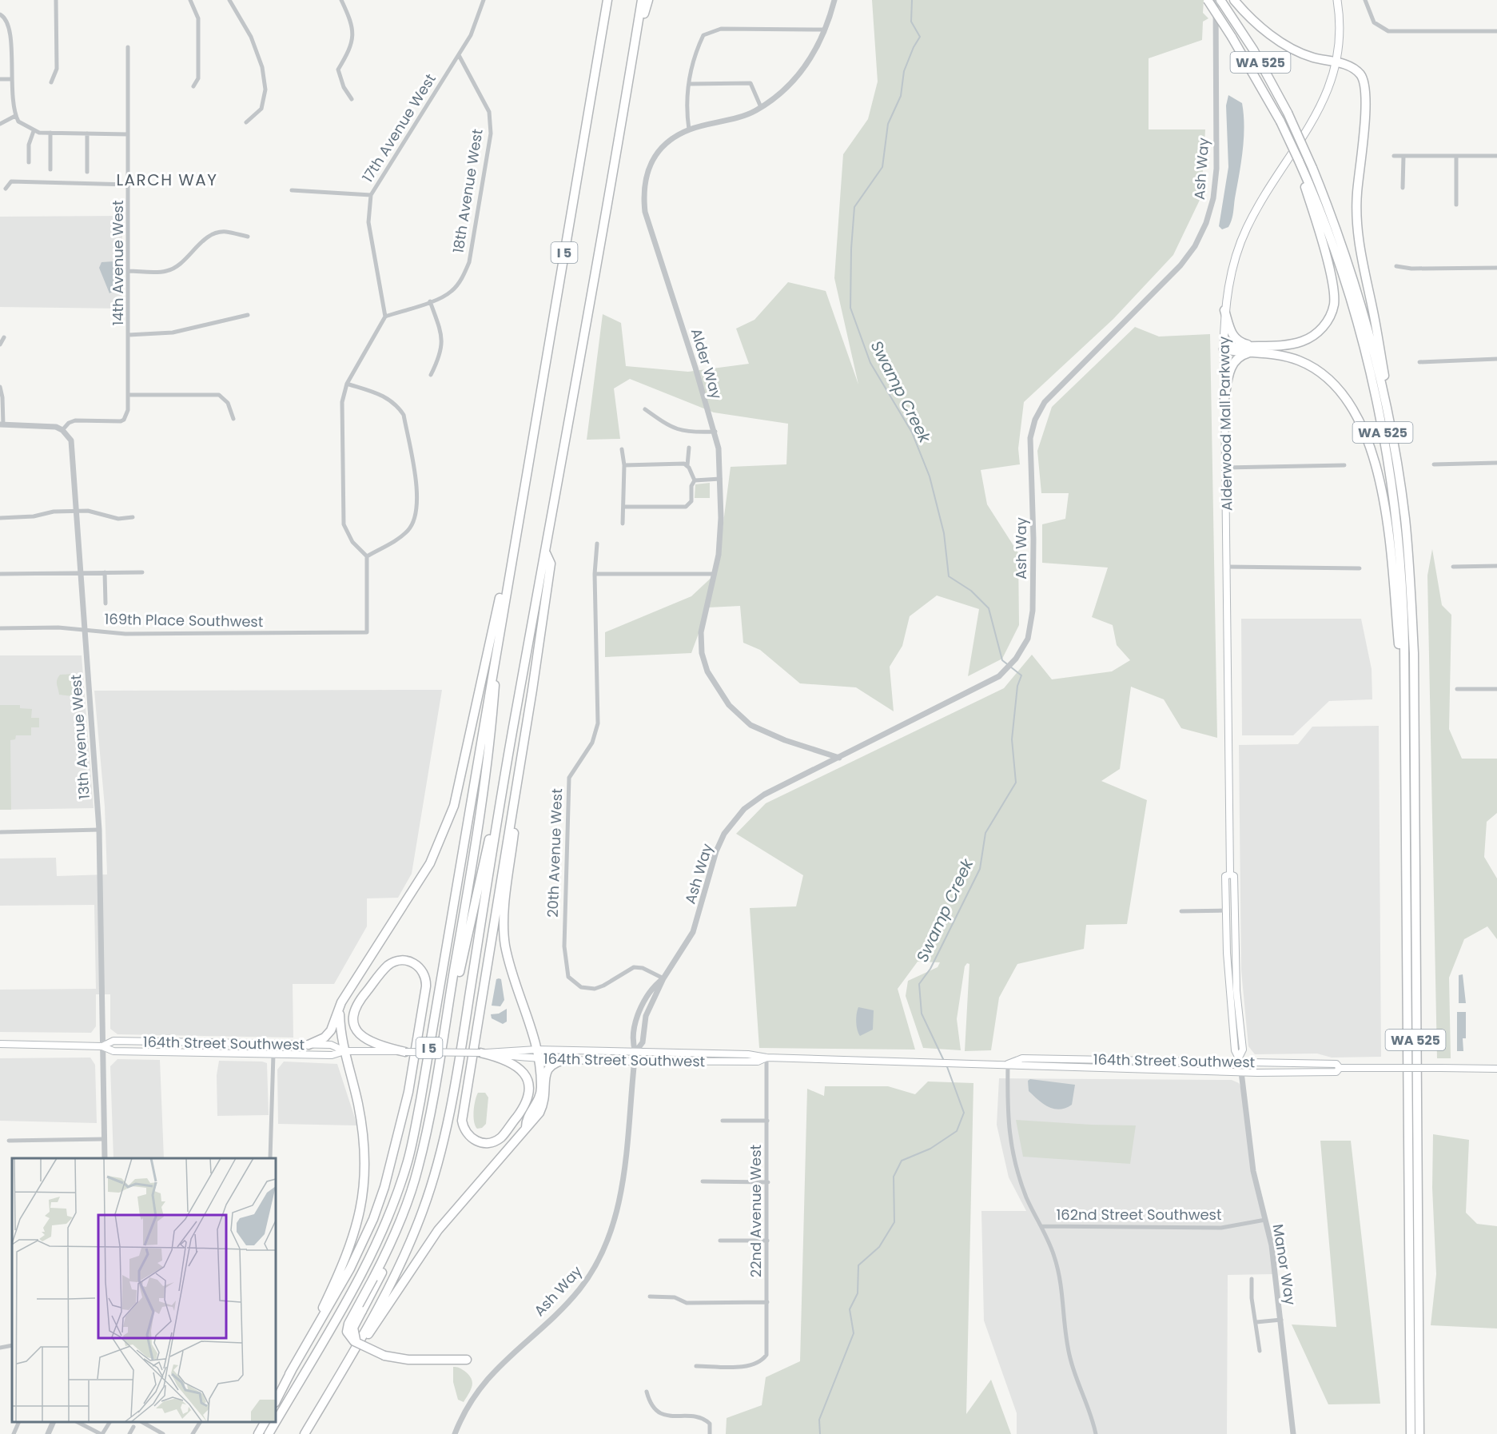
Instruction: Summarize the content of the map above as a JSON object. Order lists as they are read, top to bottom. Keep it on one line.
{"streets":{"highway":["WA 525","I 5"],"main road":["Alderwood Mall Parkway","164th Street Southwest"],"street":["17th Avenue West","Ash Way","18th Avenue West","14th Avenue West","Alder Way","169th Place Southwest","13th Avenue West","20th Avenue West","22nd Avenue West","162nd Street Southwest","Manor Way"]},"crossings":[["17th Avenue West","18th Avenue West"],["Ash Way","Alder Way"],["Ash Way","20th Avenue West"],["Ash Way","164th Street Southwest"],["14th Avenue West","13th Avenue West"],["Alderwood Mall Parkway","164th Street Southwest"],["Alderwood Mall Parkway","Manor Way"],["169th Place Southwest","13th Avenue West"],["13th Avenue West","164th Street Southwest"],["164th Street Southwest","22nd Avenue West"],["164th Street Southwest","Manor Way"],["162nd Street Southwest","Manor Way"]],"districts":["LARCH WAY"],"water":["Swamp Creek"]}
